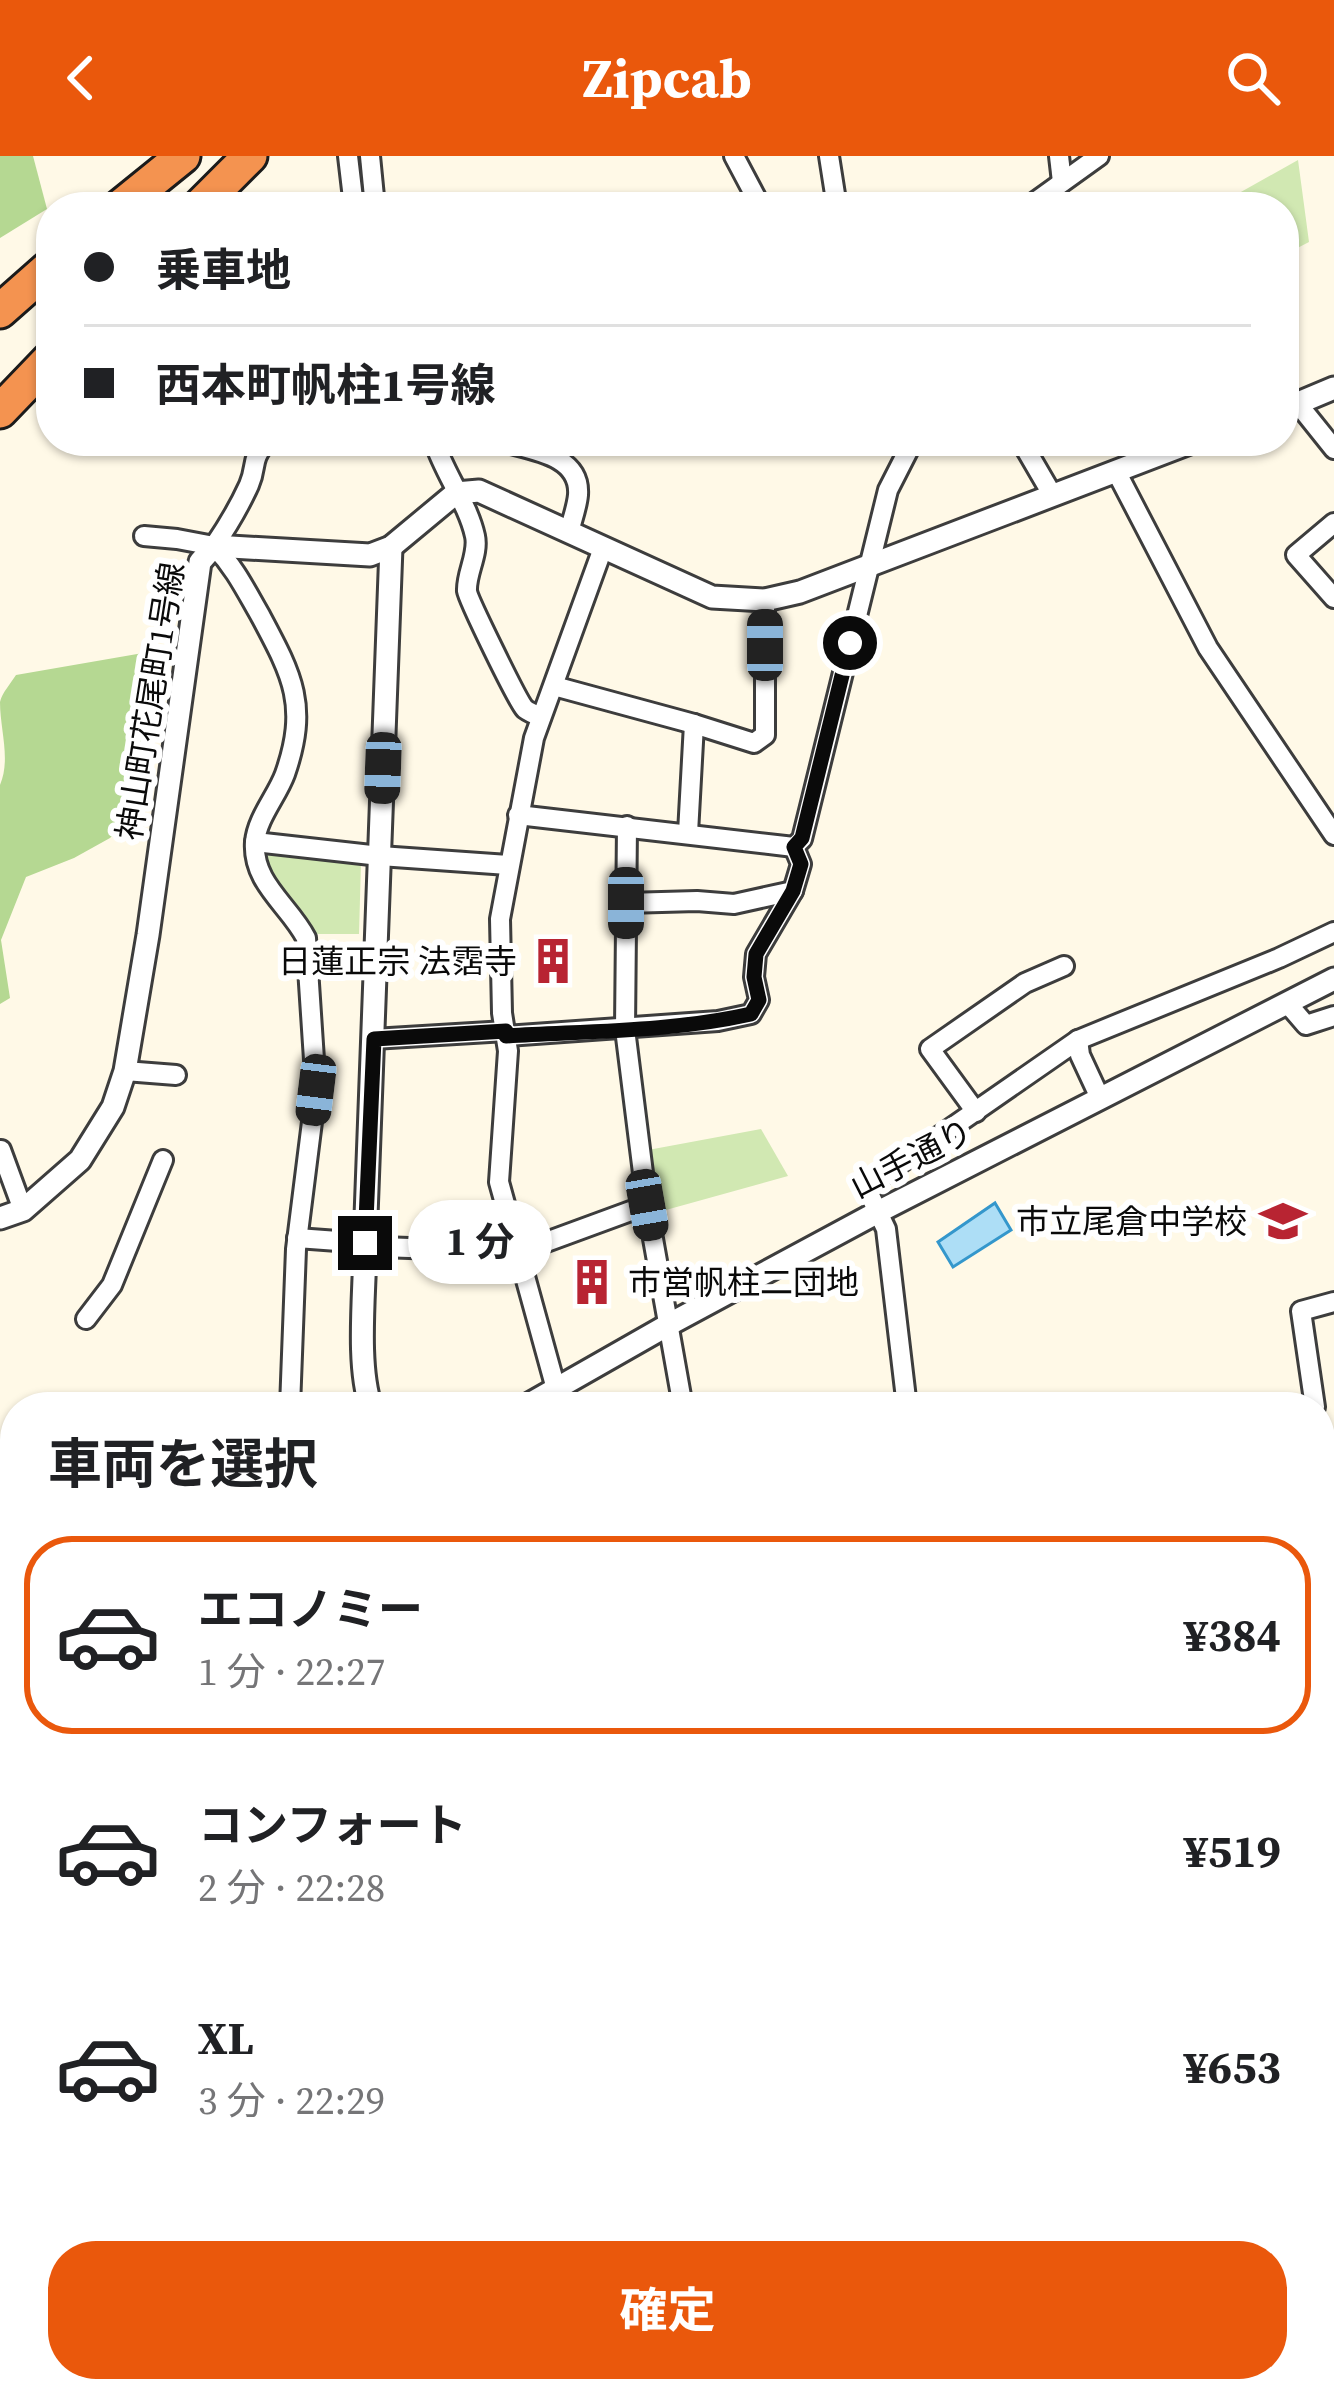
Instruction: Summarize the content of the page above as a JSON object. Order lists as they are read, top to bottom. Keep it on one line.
{"streets":{"street":["神山町花尾町1号線","山手通り"]},"places":{"building":["日蓮正宗 法霑寺","市営帆柱二団地"],"school or university":["市立尾倉中学校"]},"page":{"header":"Zipcab","banner":["乗車地","西本町帆柱1号線"],"bubble":"1 分","heading":"車両を選択","list":[{"name":"エコノミー","note":"1 分 · 22:27","value":"¥384"},{"name":"コンフォート","note":"2 分 · 22:28","value":"¥519"},{"name":"XL","note":"3 分 · 22:29","value":"¥653"}],"buttons":"確定"}}
